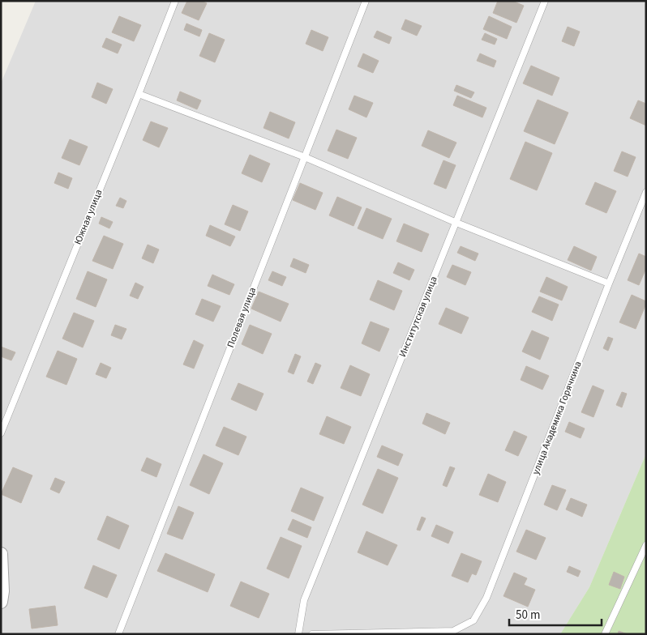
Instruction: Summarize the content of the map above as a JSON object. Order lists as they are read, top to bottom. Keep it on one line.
{"streets":{"lane":["Южная улица","Институтская улица","Полевая улица","улица Академика Горячкина"]},"scale_bar":"50 m"}
